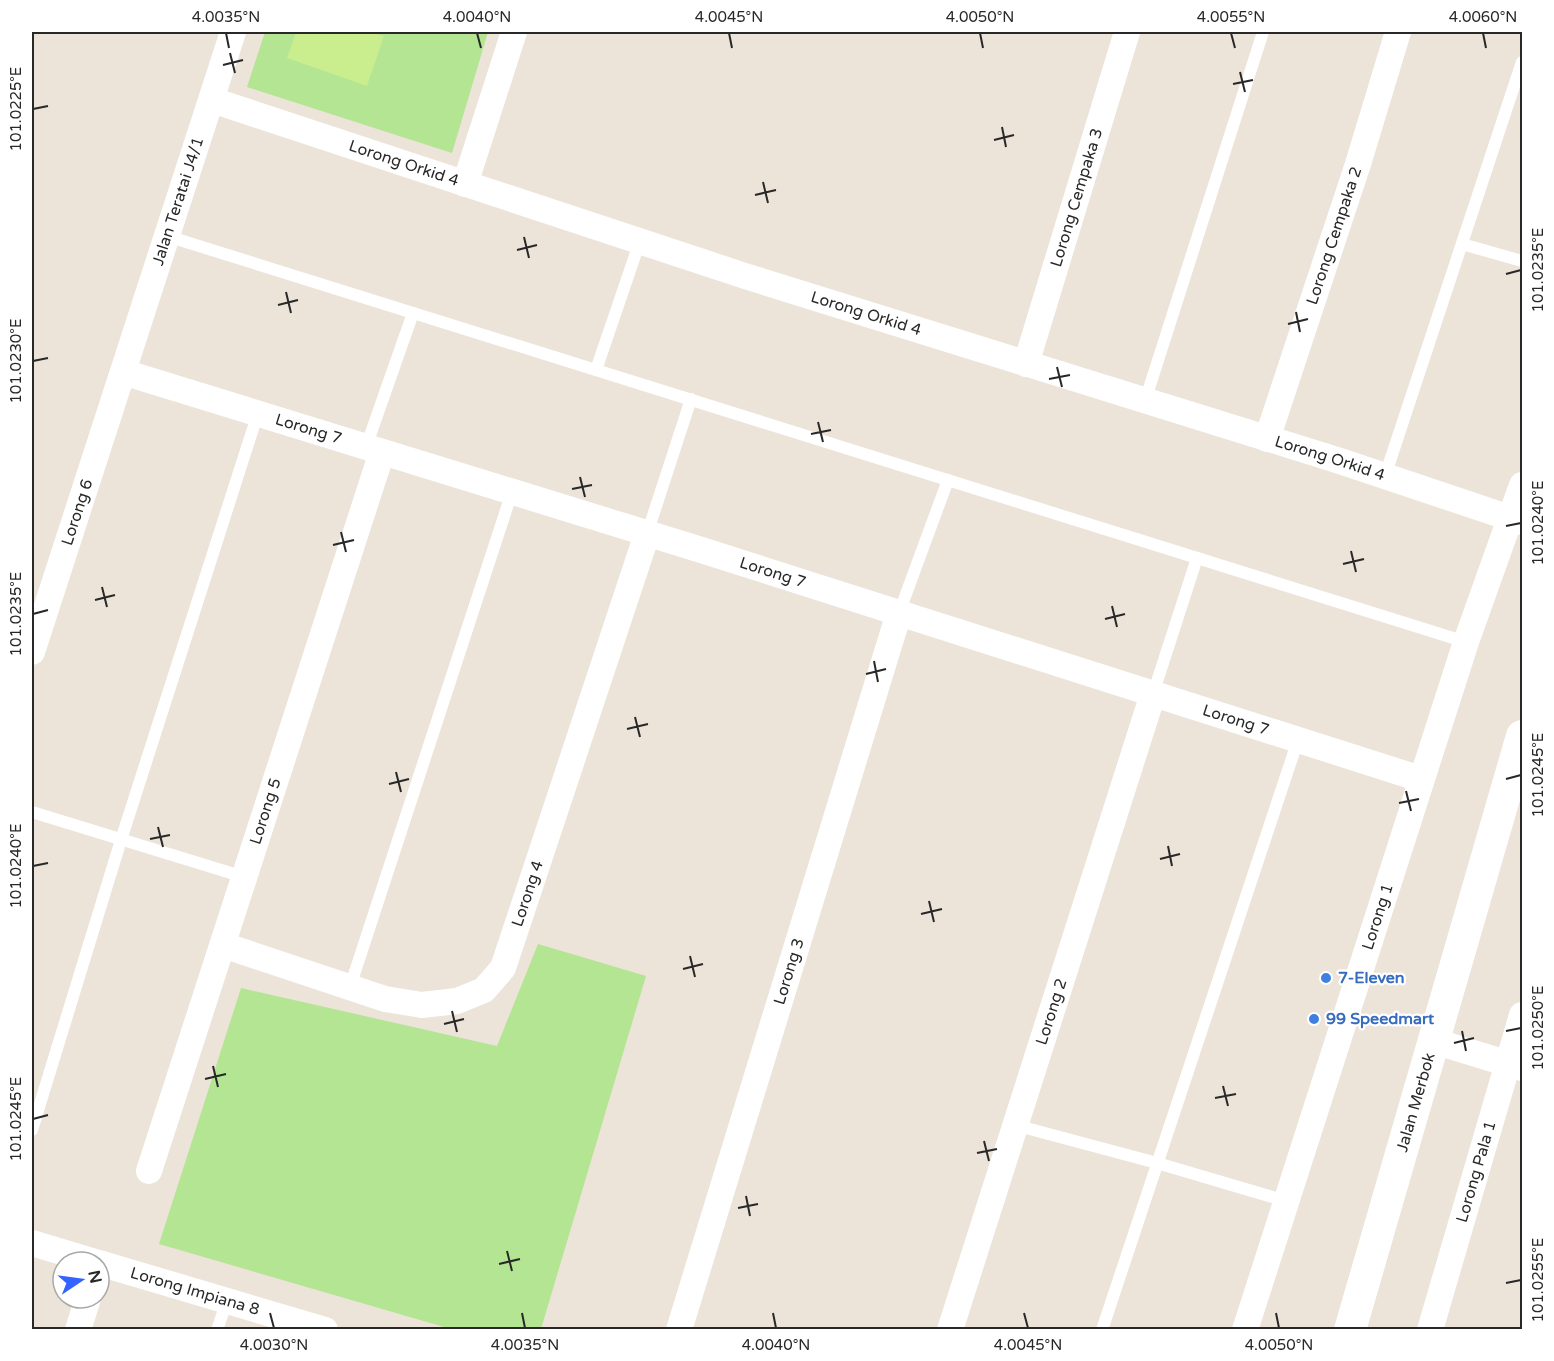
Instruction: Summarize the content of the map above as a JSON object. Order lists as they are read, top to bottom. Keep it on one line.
{"streets":{"street":["Lorong Orkid 4","Lorong Cempaka 3","Jalan Teratai J4/1","Lorong Cempaka 2","Lorong 7","Lorong 6","Lorong 5","Lorong 4","Lorong 1","Lorong 3","Lorong 2","Jalan Merbok","Lorong Pala 1","Lorong Impiana 8"]},"crossings":[["Lorong Orkid 4","Lorong Cempaka 3"],["Lorong Orkid 4","Jalan Teratai J4/1"],["Lorong Orkid 4","Lorong Cempaka 2"],["Lorong Orkid 4","Lorong 1"],["Jalan Teratai J4/1","Lorong 7"],["Jalan Teratai J4/1","Lorong 6"],["Lorong 7","Lorong 6"],["Lorong 7","Lorong 5"],["Lorong 7","Lorong 4"],["Lorong 7","Lorong 1"],["Lorong 7","Lorong 3"],["Lorong 7","Lorong 2"],["Lorong 5","Lorong 4"]],"places":["7-Eleven","99 Speedmart"],"north":"right","coordinates":["4.0035°N","4.0040°N","4.0045°N","4.0050°N","4.0055°N","4.0060°N","101.0225°E","101.0235°E","101.0230°E","101.0240°E","101.0245°E","101.0250°E","101.0255°E","4.0030°N"]}
